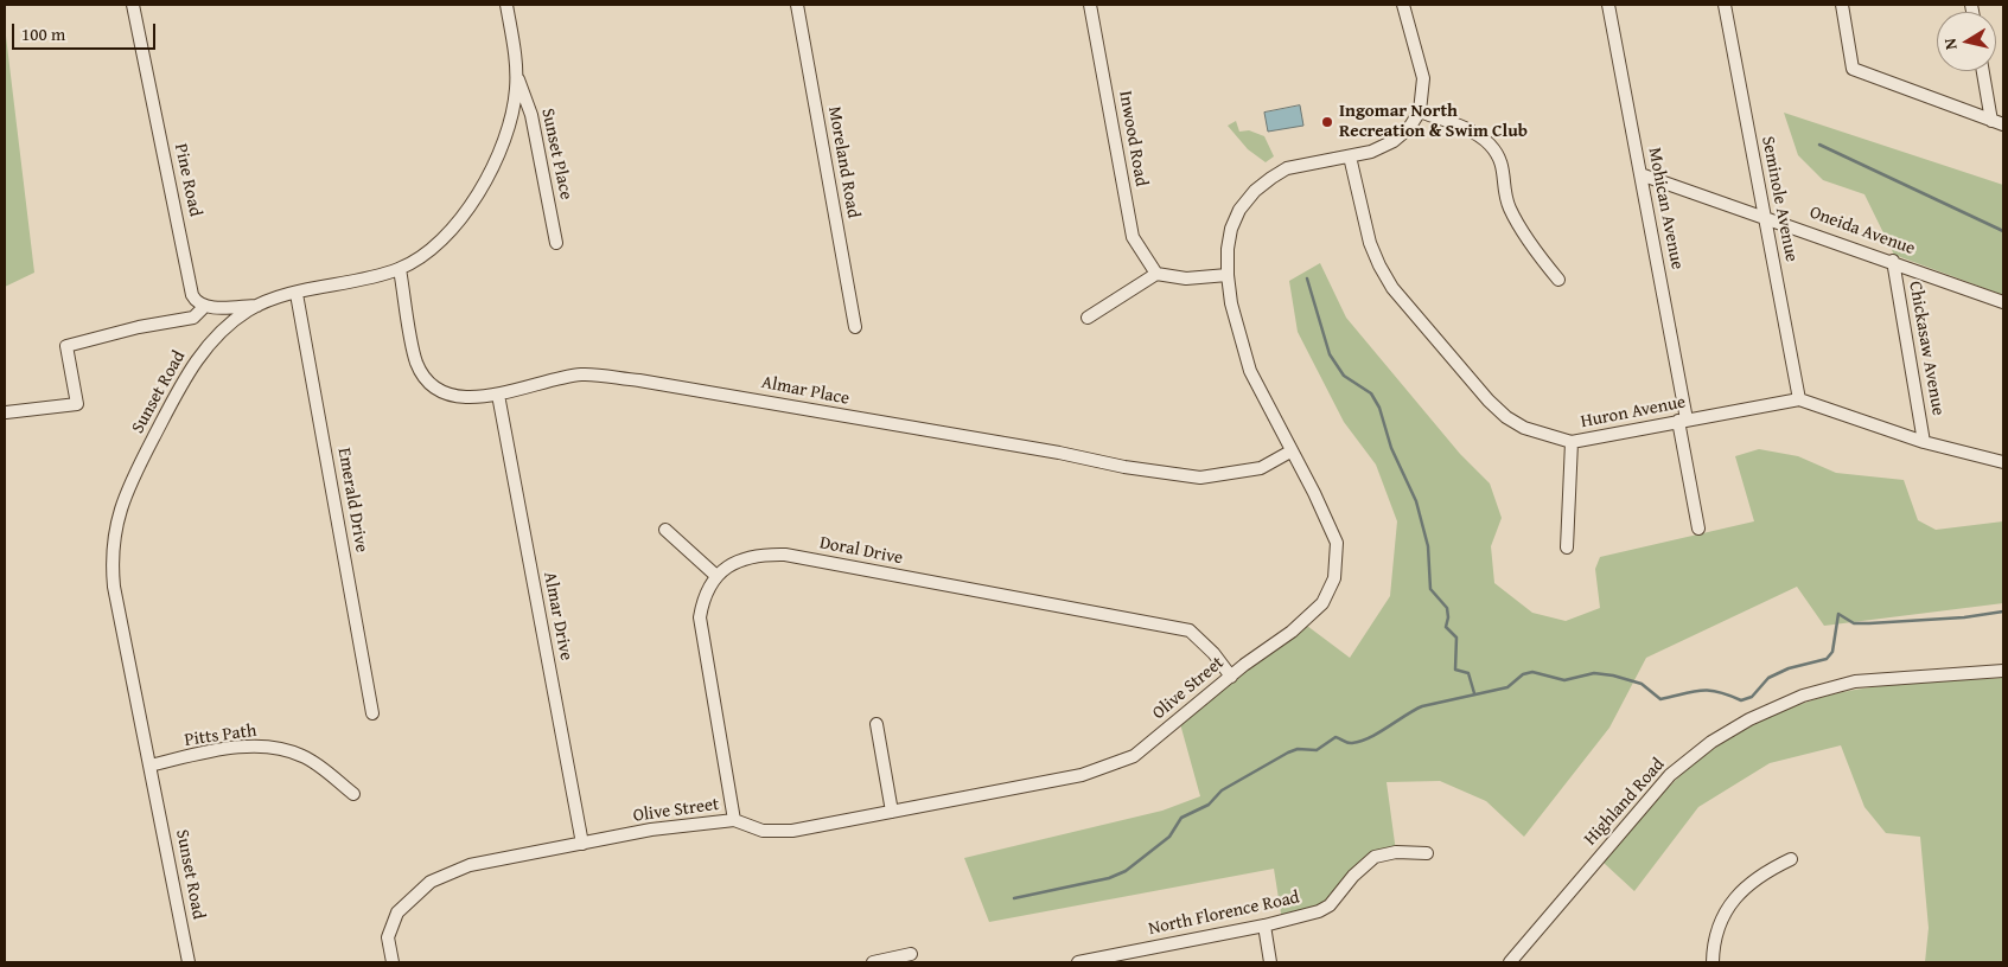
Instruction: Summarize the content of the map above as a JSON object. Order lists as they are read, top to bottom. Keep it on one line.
{"streets":{"street":["Inwood Road","Sunset Place","Moreland Road","Pine Road","Seminole Avenue","Mohican Avenue","Oneida Avenue","Chickasaw Avenue","Almar Place","Sunset Road","Huron Avenue","Emerald Drive","Doral Drive","Almar Drive","Olive Street","Pitts Path","Highland Road","North Florence Road"]},"crossings":[["Sunset Place","Sunset Road"],["Pine Road","Sunset Road"],["Seminole Avenue","Oneida Avenue"],["Seminole Avenue","Huron Avenue"],["Mohican Avenue","Oneida Avenue"],["Mohican Avenue","Huron Avenue"],["Oneida Avenue","Chickasaw Avenue"],["Chickasaw Avenue","Huron Avenue"],["Almar Place","Sunset Road"],["Almar Place","Almar Drive"],["Almar Place","Olive Street"],["Sunset Road","Emerald Drive"],["Sunset Road","Pitts Path"],["Huron Avenue","Olive Street"],["Doral Drive","Olive Street"],["Almar Drive","Olive Street"]],"places":["Ingomar North Recreation & Swim Club"],"scale_bar":"100 m","north":"left"}
